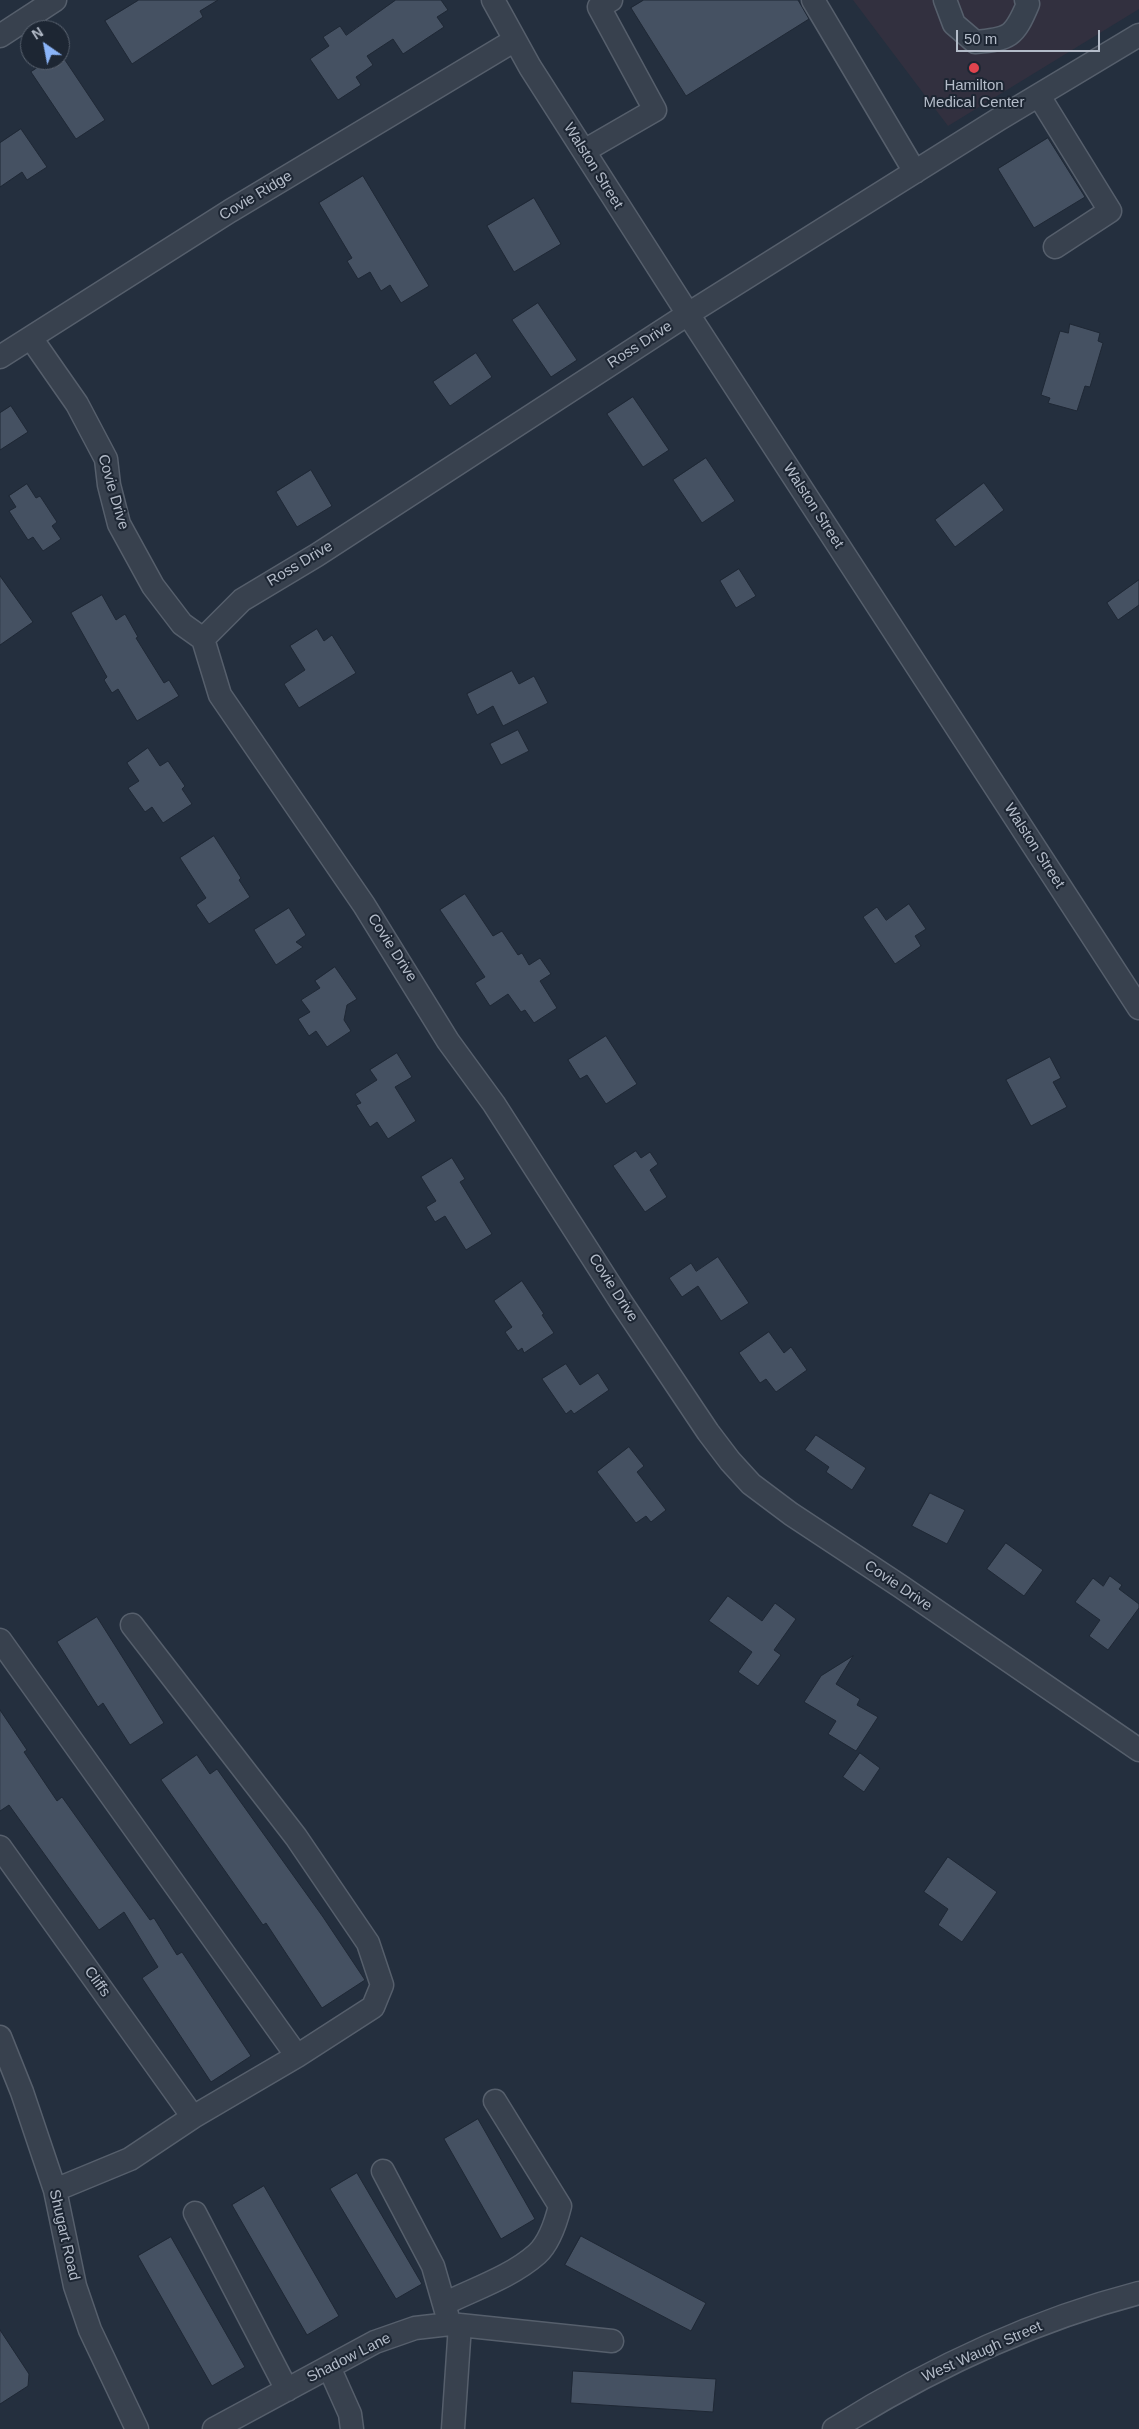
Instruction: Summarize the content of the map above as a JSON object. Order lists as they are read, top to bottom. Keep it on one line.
{"streets":{"street":["Walston Street","Covie Ridge","Ross Drive","Covie Drive","Cliffs","Shugart Road","West Waugh Street","Shadow Lane"]},"crossings":[["Walston Street","Covie Ridge"],["Walston Street","Ross Drive"],["Covie Ridge","Covie Drive"],["Ross Drive","Covie Drive"]],"places":["Hamilton Medical Center"],"scale_bar":"50 m","north":"top left"}
